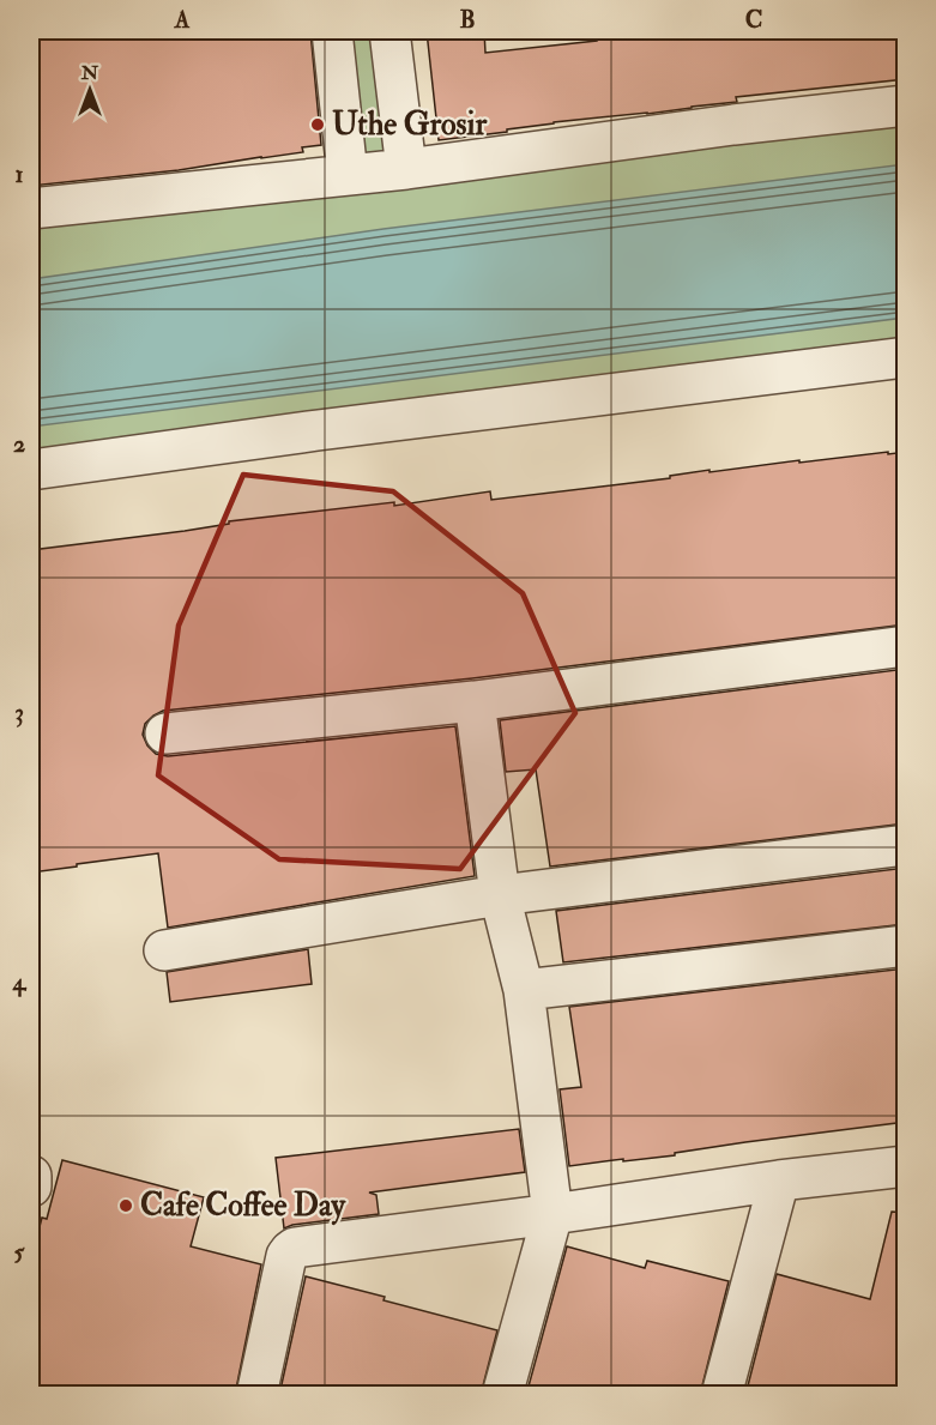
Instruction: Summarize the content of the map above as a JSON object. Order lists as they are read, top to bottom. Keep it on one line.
{"places":["Uthe Grosir","Cafe Coffee Day"],"north":"top","grid":{"columns":["A","B","C"],"rows":["1","2","3","4","5"]}}
